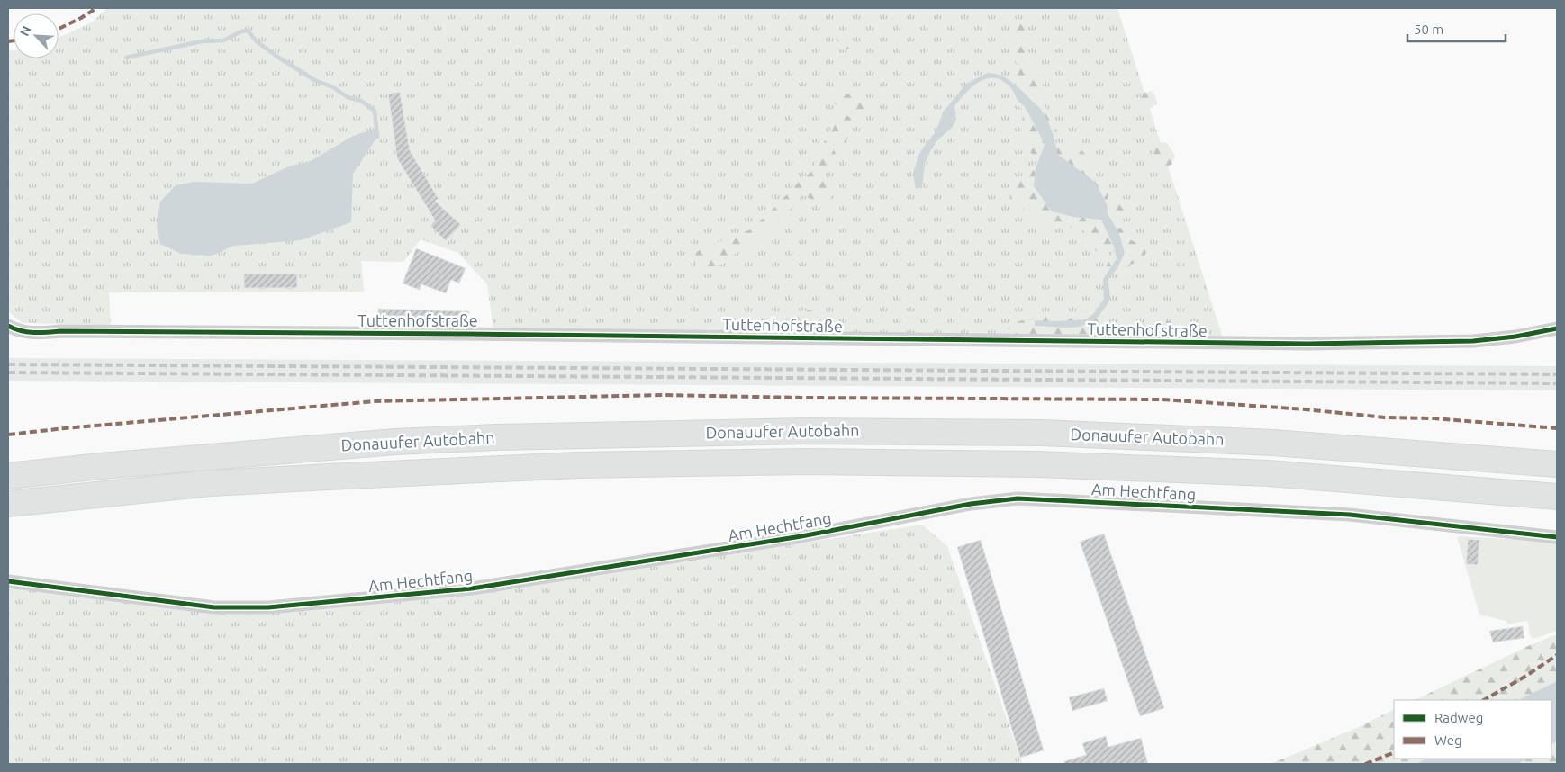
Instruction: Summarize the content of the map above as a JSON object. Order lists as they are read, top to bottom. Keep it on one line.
{"streets":{"highway":["Donauufer Autobahn"],"street":["Tuttenhofstraße","Am Hechtfang"]},"legend":["Radweg","Weg"],"scale_bar":"50 m","north":"top left"}
